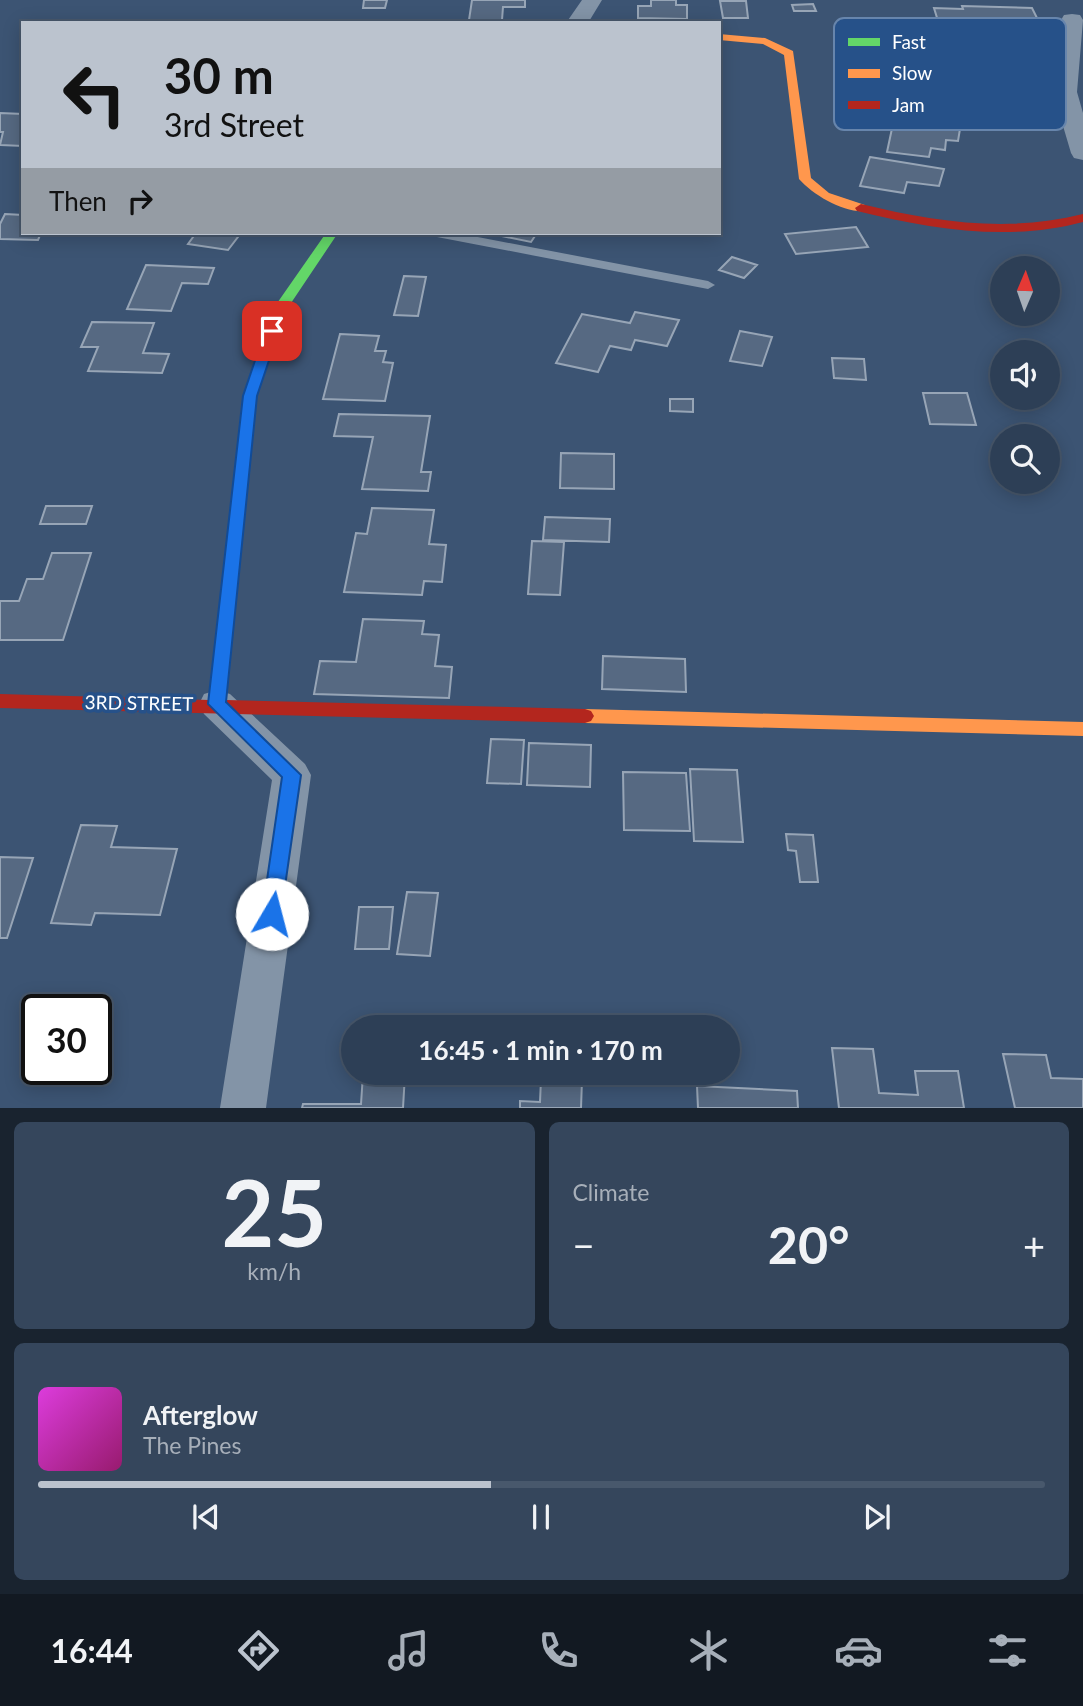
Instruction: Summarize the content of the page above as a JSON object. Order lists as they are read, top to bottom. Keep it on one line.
{"streets":{"street":["3RD STREET"]},"legend":["Fast","Slow","Jam"],"north":"top","page":{"turn":["30 m","3rd Street"],"then":"Then","limit":"30","trip":"16:45 · 1 min · 170 m","tile":[["25","km/h"],"Climate"],"heat":["−","20°","+"],"song":["Afterglow","The Pines"],"tabs":"16:44"}}
